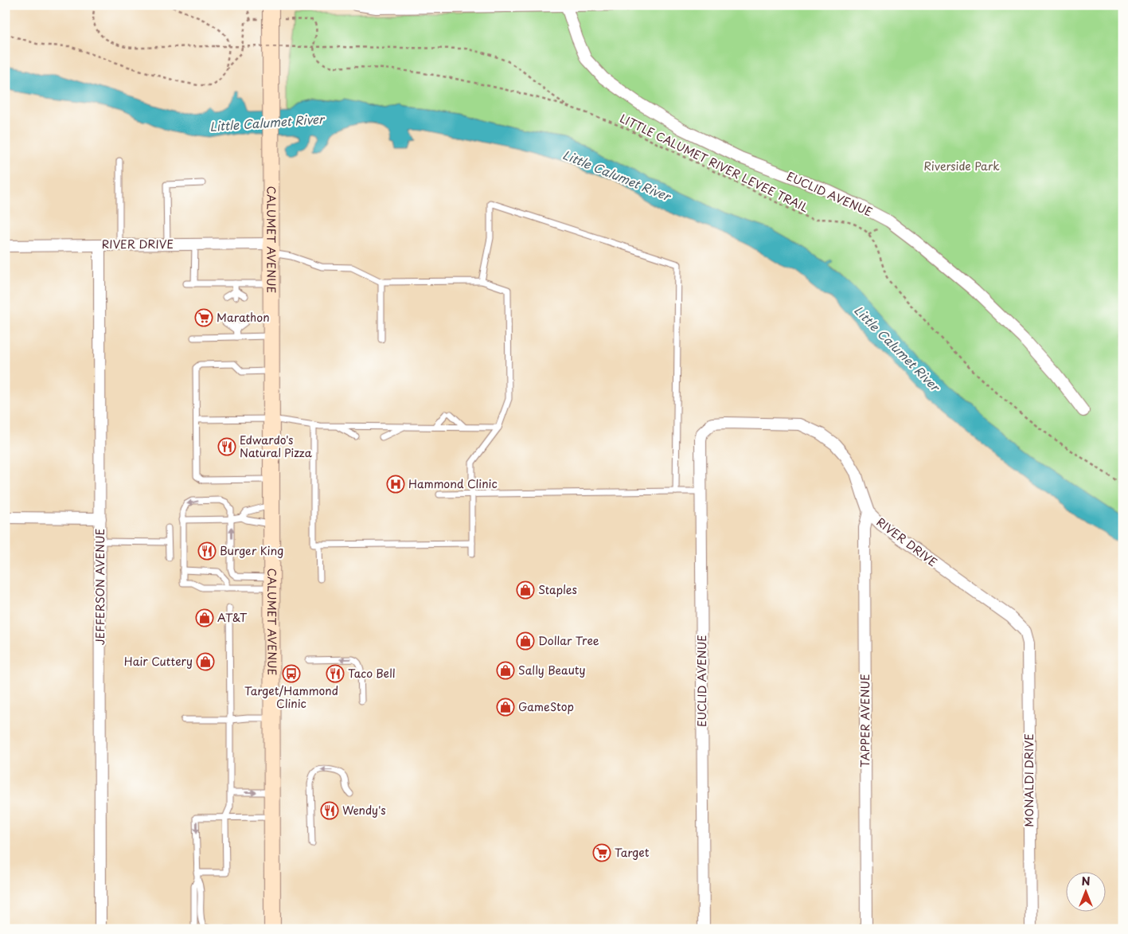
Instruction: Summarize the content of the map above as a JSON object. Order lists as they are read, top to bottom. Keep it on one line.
{"streets":{"main road":["CALUMET AVENUE"],"street":["EUCLID AVENUE","RIVER DRIVE","JEFFERSON AVENUE","TAPPER AVENUE","MONALDI DRIVE"],"path":["LITTLE CALUMET RIVER LEVEE TRAIL"]},"crossings":[["EUCLID AVENUE","RIVER DRIVE"],["CALUMET AVENUE","RIVER DRIVE"],["RIVER DRIVE","JEFFERSON AVENUE"],["RIVER DRIVE","TAPPER AVENUE"],["RIVER DRIVE","MONALDI DRIVE"]],"water":["Little Calumet River"],"parks":["Riverside Park"],"places":{"supermarket":["Marathon","Target"],"restaurant":["Edwardo's Natural Pizza","Burger King","Taco Bell","Wendy's"],"hospital":["Hammond Clinic"],"shop":["Staples","AT&T","Dollar Tree","Hair Cuttery","Sally Beauty","GameStop"],"bus stop":["Target/Hammond Clinic"]},"north":"top"}
